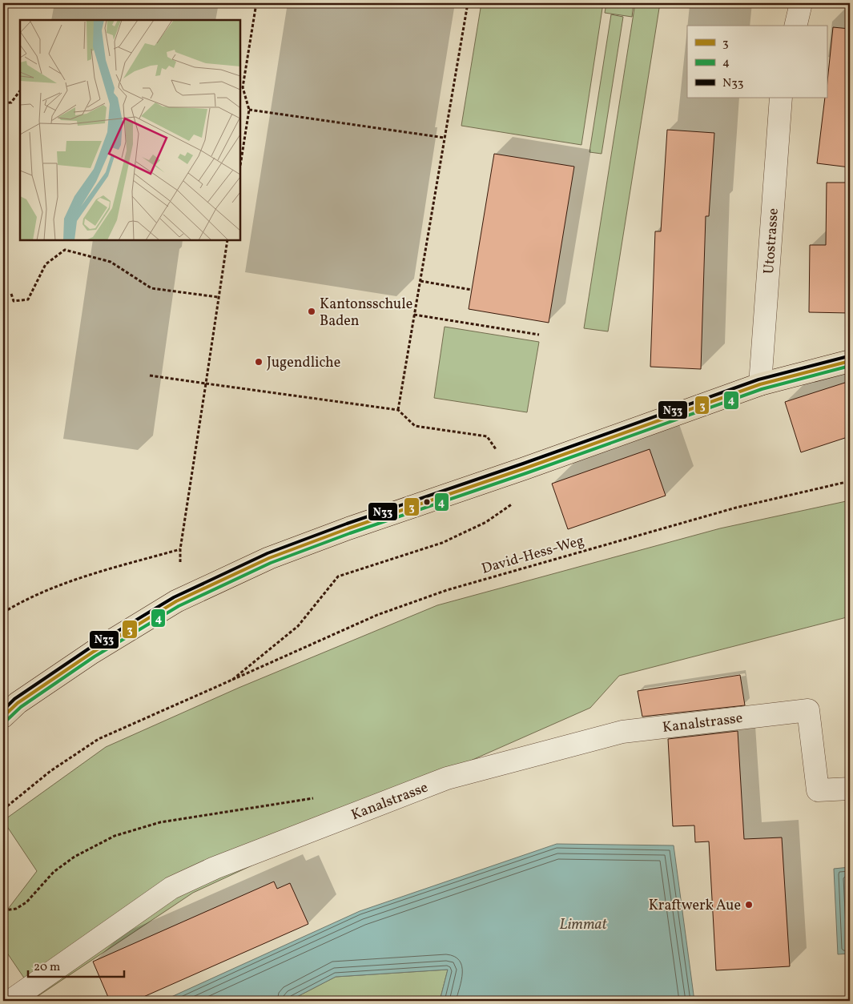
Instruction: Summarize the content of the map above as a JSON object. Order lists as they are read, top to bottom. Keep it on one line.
{"streets":{"street":["Utostrasse","Kanalstrasse"],"path":["David-Hess-Weg"]},"water":["Limmat"],"places":["Kantonsschule Baden","Jugendliche","Kraftwerk Aue"],"lines":["transit line N33","transit line 3","transit line 4"],"legend":["3","4","N33"],"scale_bar":"20 m"}
